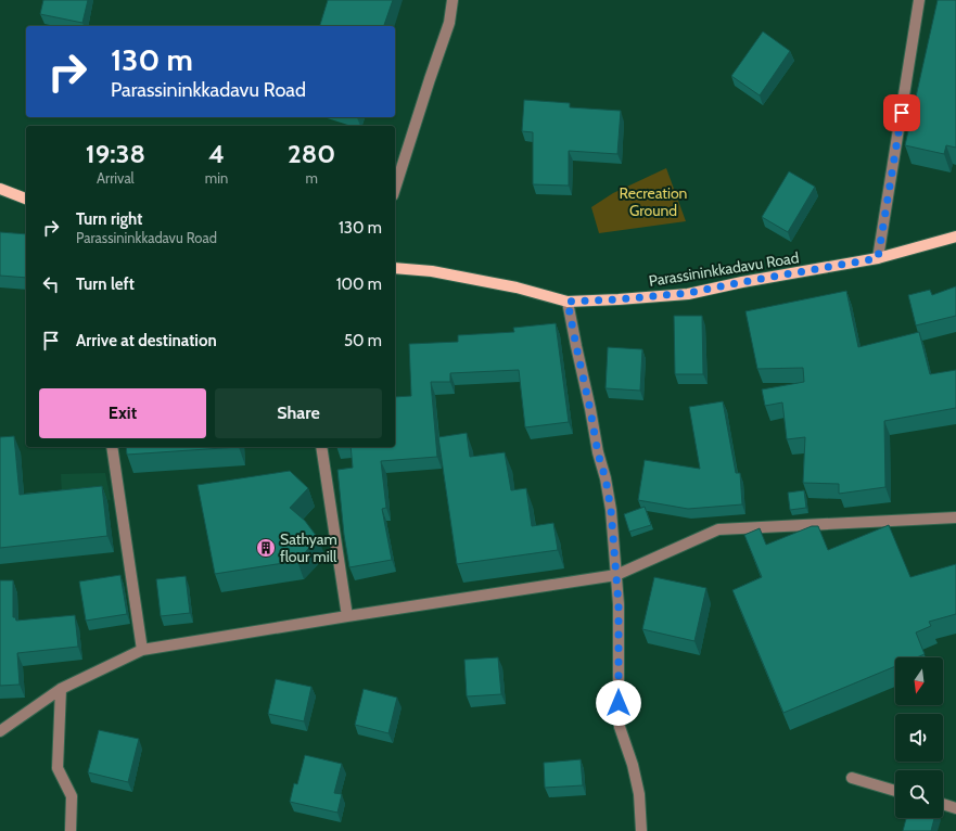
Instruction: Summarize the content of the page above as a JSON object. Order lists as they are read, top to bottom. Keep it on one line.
{"streets":{"main road":["Parassininkkadavu Road"]},"parks":["Recreation Ground"],"places":{"building":["Sathyam flour mill"]},"north":"bottom","page":{"turn":["130 m","Parassininkkadavu Road"],"eta":["19:38","Arrival","4","min","280","m"],"list":[{"name":"Turn right","note":"Parassininkkadavu Road","value":"130 m"},{"name":"Turn left","value":"100 m"},{"name":"Arrive at destination","value":"50 m"}],"buttons":["Exit","Share"]}}
